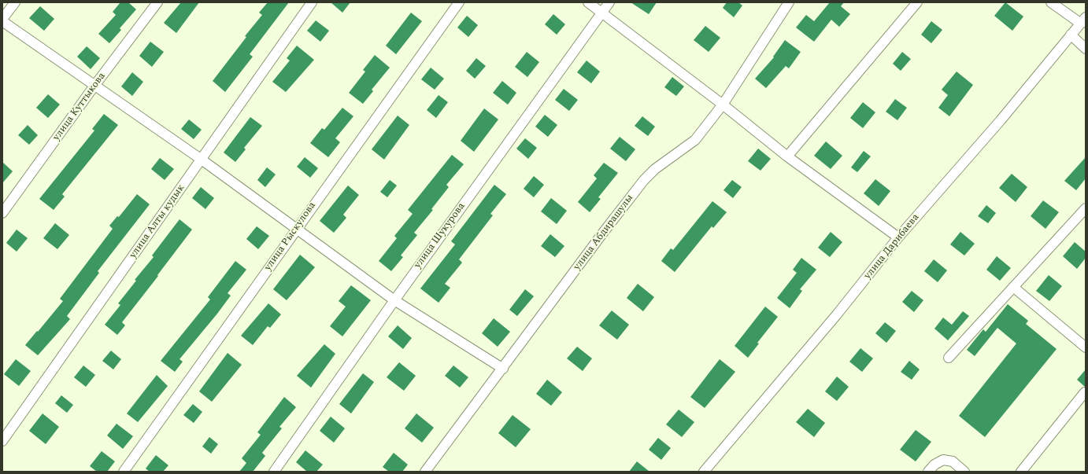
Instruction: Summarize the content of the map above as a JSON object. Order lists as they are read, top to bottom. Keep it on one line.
{"streets":{"street":["улица Куттыкова","улица Алты кудык","улица Абдирашулы","улица Шукурова","улица Рыскулова","улица Дарибаева"]}}
